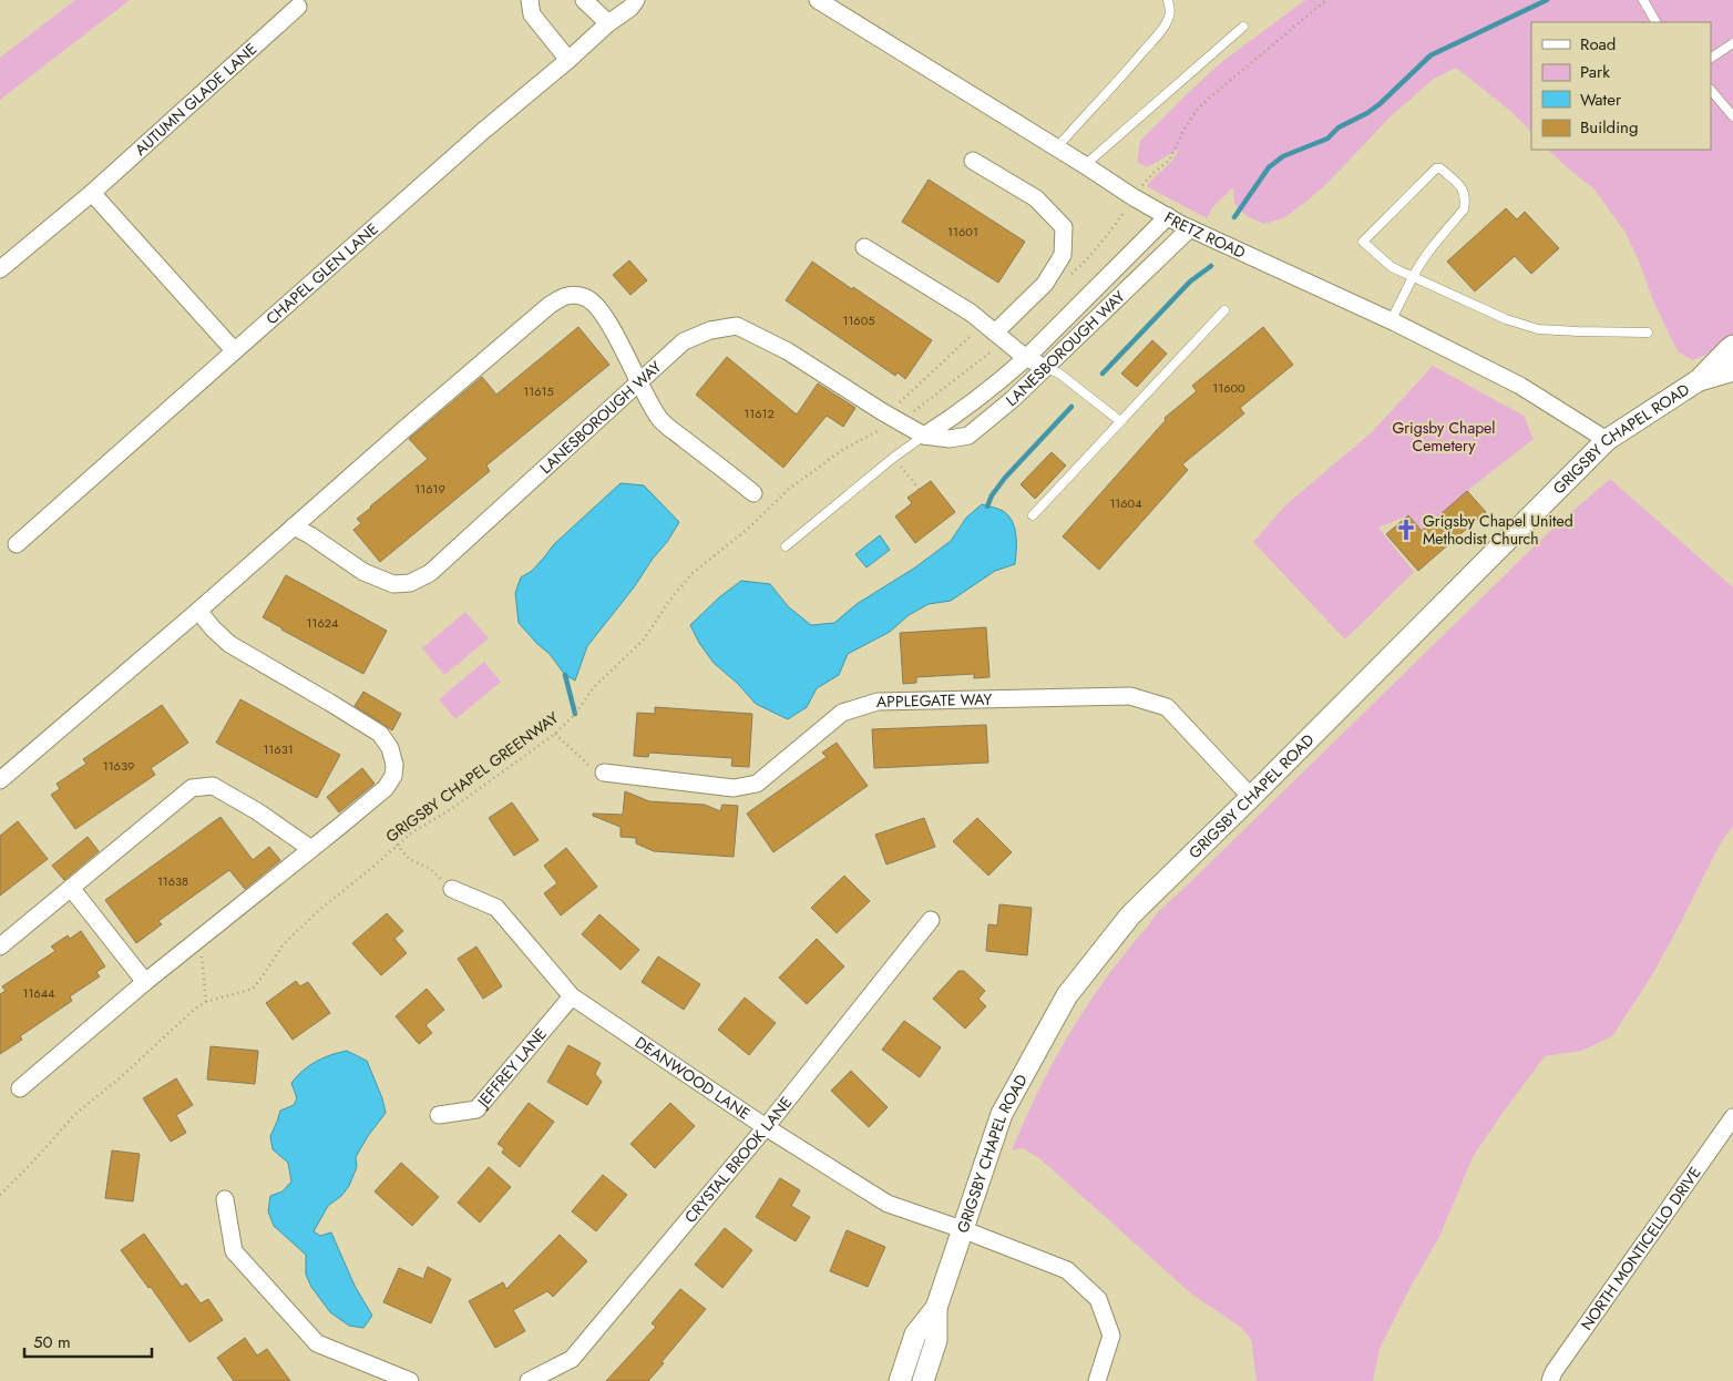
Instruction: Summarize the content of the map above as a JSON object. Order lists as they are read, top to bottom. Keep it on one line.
{"streets":{"street":["AUTUMN GLADE LANE","FRETZ ROAD","CHAPEL GLEN LANE","LANESBOROUGH WAY","GRIGSBY CHAPEL ROAD","APPLEGATE WAY","JEFFREY LANE","DEANWOOD LANE","CRYSTAL BROOK LANE","NORTH MONTICELLO DRIVE"],"path":["GRIGSBY CHAPEL GREENWAY"]},"crossings":[["FRETZ ROAD","LANESBOROUGH WAY"],["FRETZ ROAD","GRIGSBY CHAPEL ROAD"],["LANESBOROUGH WAY","GRIGSBY CHAPEL GREENWAY"],["GRIGSBY CHAPEL ROAD","APPLEGATE WAY"],["GRIGSBY CHAPEL ROAD","DEANWOOD LANE"],["JEFFREY LANE","DEANWOOD LANE"],["DEANWOOD LANE","CRYSTAL BROOK LANE"]],"parks":["Grigsby Chapel Cemetery"],"places":{"church":["Grigsby Chapel United Methodist Church"]},"house_numbers":["11601","11605","11600","11615","11612","11619","11604","11624","11631","11639","11638","11644"],"legend":["Road","Park","Water","Building"],"scale_bar":"50 m"}
